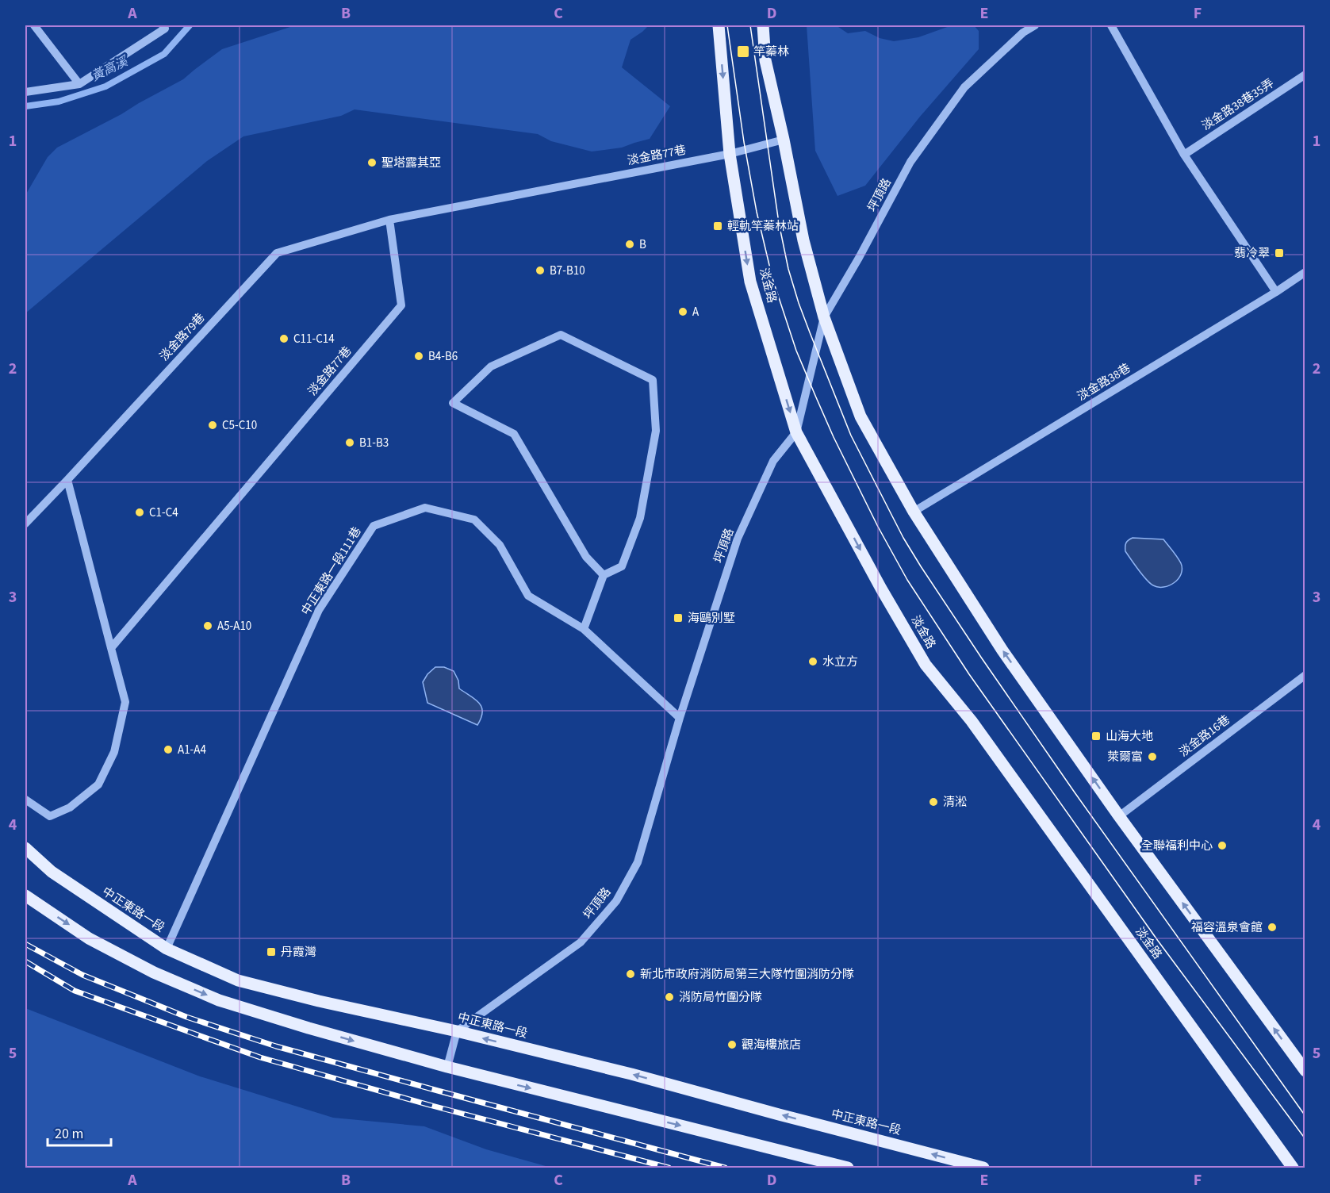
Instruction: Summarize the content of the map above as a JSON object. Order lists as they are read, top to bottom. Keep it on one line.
{"streets":{"main road":["淡金路","中正東路一段"],"street":["淡金路38巷35弄","淡金路77巷","坪頂路","淡金路79巷","淡金路38巷","中正東路一段111巷","淡金路16巷"]},"crossings":[["淡金路77巷","淡金路"],["淡金路77巷","淡金路79巷"],["坪頂路","淡金路"],["坪頂路","中正東路一段111巷"],["坪頂路","中正東路一段"],["中正東路一段111巷","中正東路一段"]],"water":["黃高溪"],"places":{"transit":["竿蓁林","輕軌竿蓁林站","翡冷翠","海鷗別墅","山海大地","丹霞灣"],"other":["聖塔露其亞","B","B7-B10","A","C11-C14","B4-B6","C5-C10","B1-B3","C1-C4","A5-A10","水立方","A1-A4","萊爾富","清淞","全聯福利中心","福容溫泉會館","新北市政府消防局第三大隊竹圍消防分隊","消防局竹圍分隊","觀海樓旅店"]},"scale_bar":"20 m","grid":{"columns":["A","B","C","D","E","F"],"rows":["1","2","3","4","5"]}}
